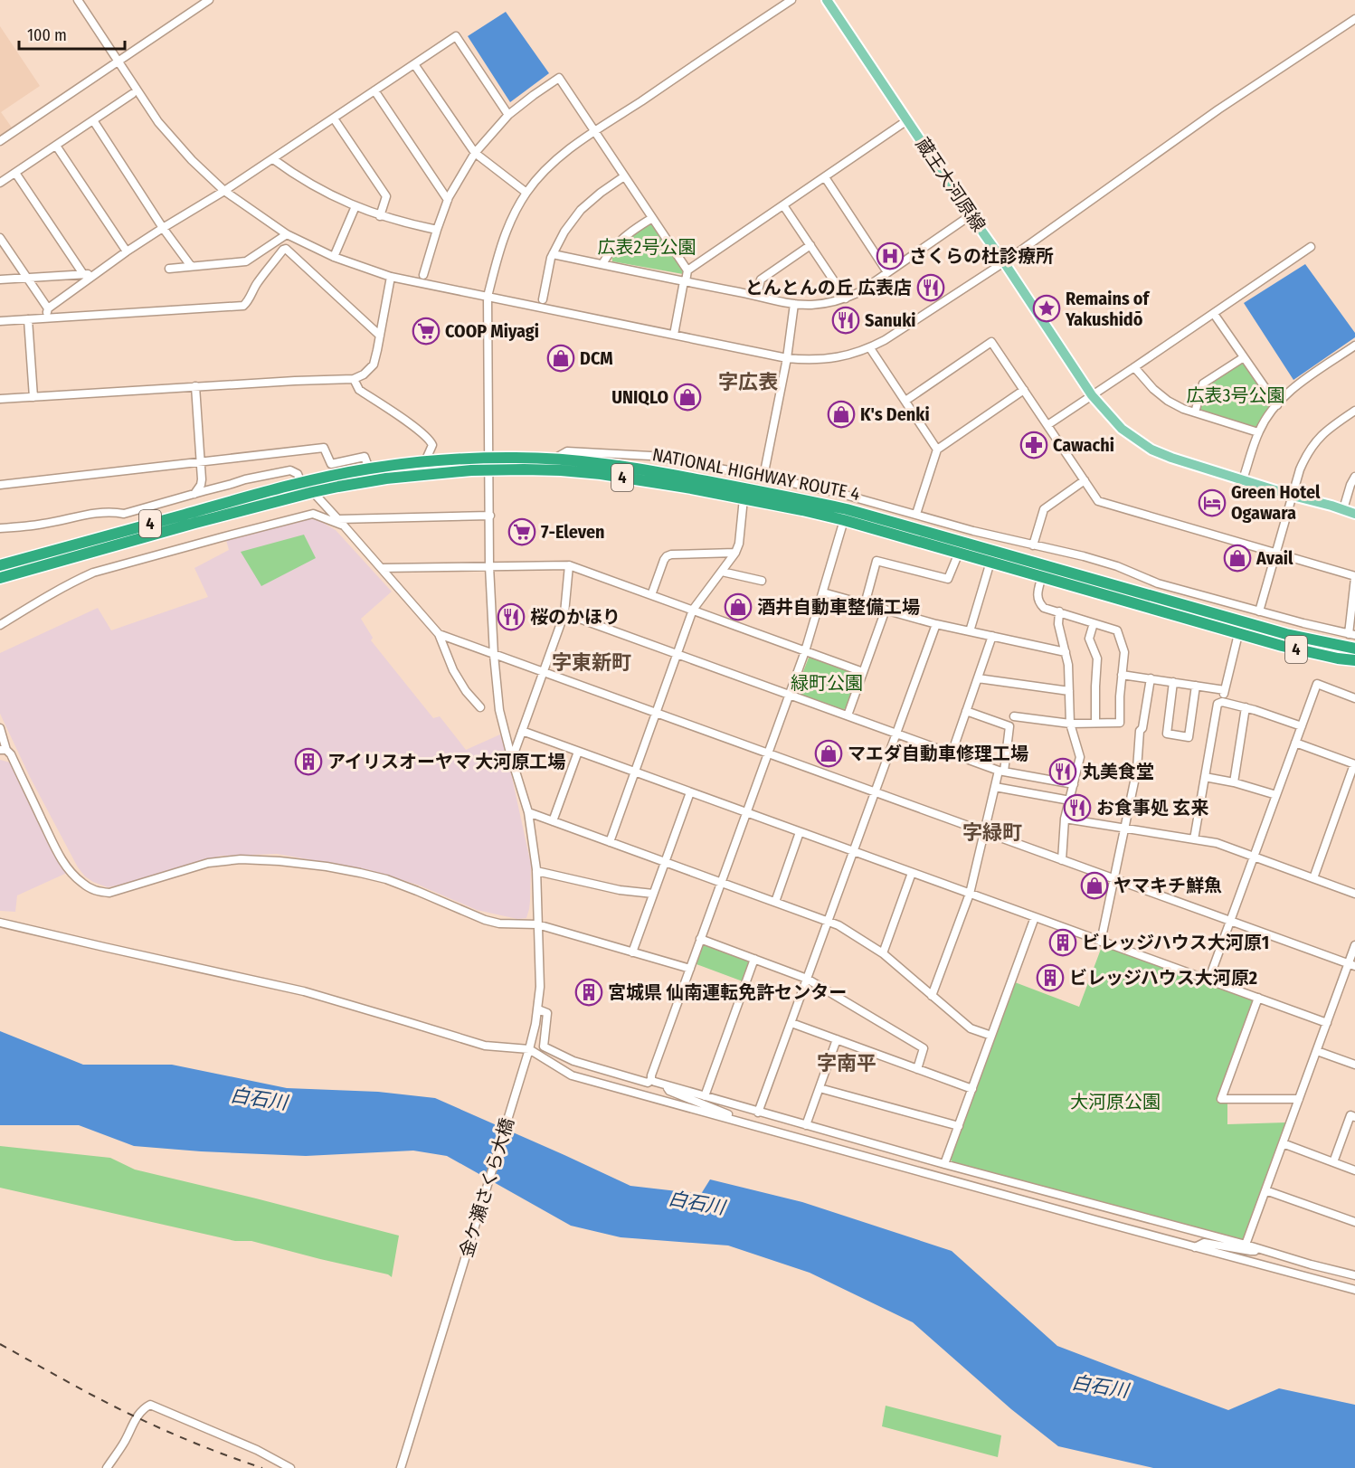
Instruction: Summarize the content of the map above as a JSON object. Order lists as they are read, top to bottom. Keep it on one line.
{"streets":{"highway":["NATIONAL HIGHWAY ROUTE 4","4"],"main road":["蔵王大河原線"],"street":["金ケ瀬さくら大橋"]},"crossings":[["NATIONAL HIGHWAY ROUTE 4","4"]],"districts":["字広表","字東新町","字緑町","字南平"],"water":["白石川"],"parks":["広表2号公園","広表3号公園","緑町公園","大河原公園"],"places":{"hospital":["さくらの杜診療所"],"restaurant":["とんとんの丘 広表店","Sanuki","桜のかほり","丸美食堂","お食事処 玄来"],"place":["Remains of Yakushidō"],"supermarket":["COOP Miyagi","7-Eleven"],"shop":["DCM","UNIQLO","K's Denki","Avail","酒井自動車整備工場","マエダ自動車修理工場","ヤマキチ鮮魚"],"pharmacy":["Cawachi"],"hotel":["Green Hotel Ogawara"],"building":["アイリスオーヤマ 大河原工場","ビレッジハウス大河原1","ビレッジハウス大河原2","宮城県 仙南運転免許センター"]},"scale_bar":"100 m"}
